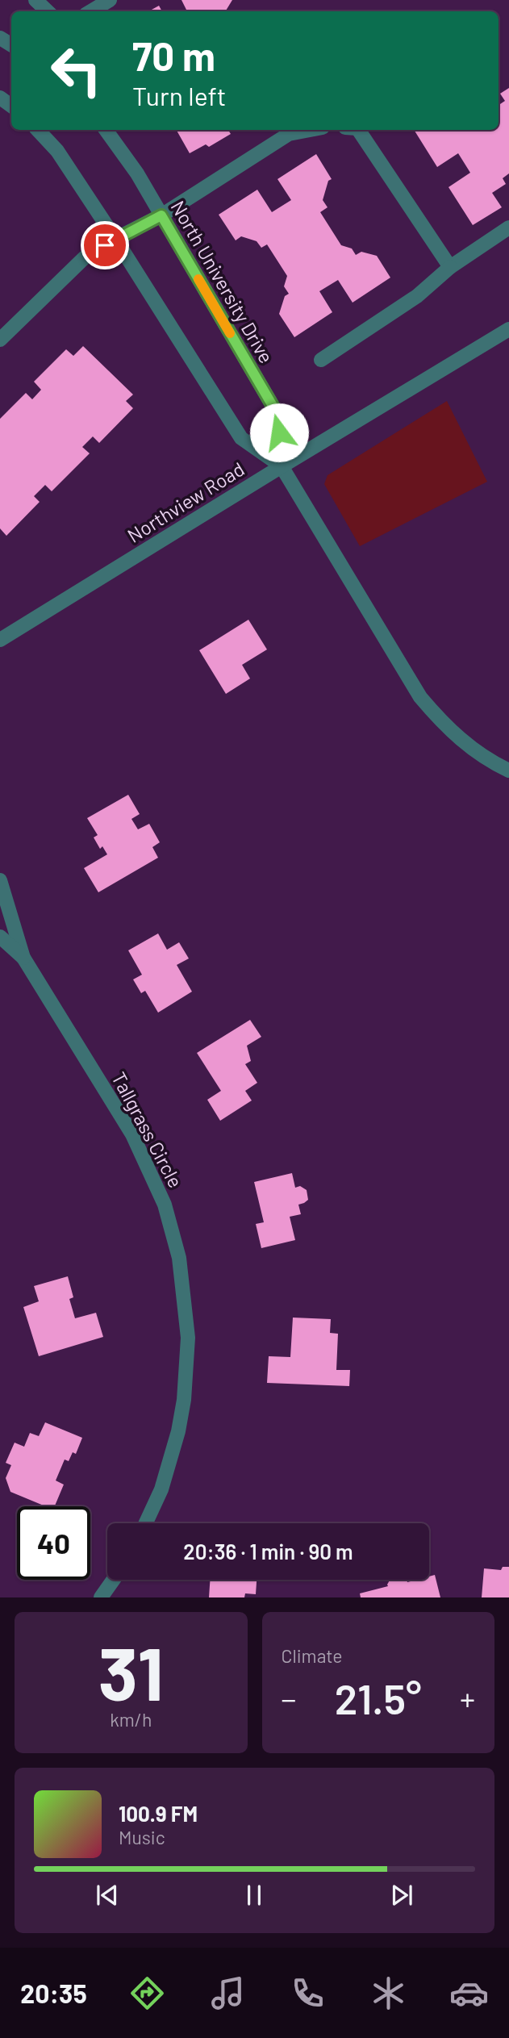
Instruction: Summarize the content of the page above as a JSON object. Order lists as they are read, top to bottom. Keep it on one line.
{"streets":{"street":["North University Drive","Northview Road","Tallgrass Circle"]},"crossings":[["North University Drive","Northview Road"]],"page":{"turn":["70 m","Turn left"],"limit":"40","trip":"20:36 · 1 min · 90 m","tile":[["31","km/h"],"Climate"],"heat":["−","21.5°","+"],"song":["100.9 FM","Music"],"tabs":"20:35"}}
